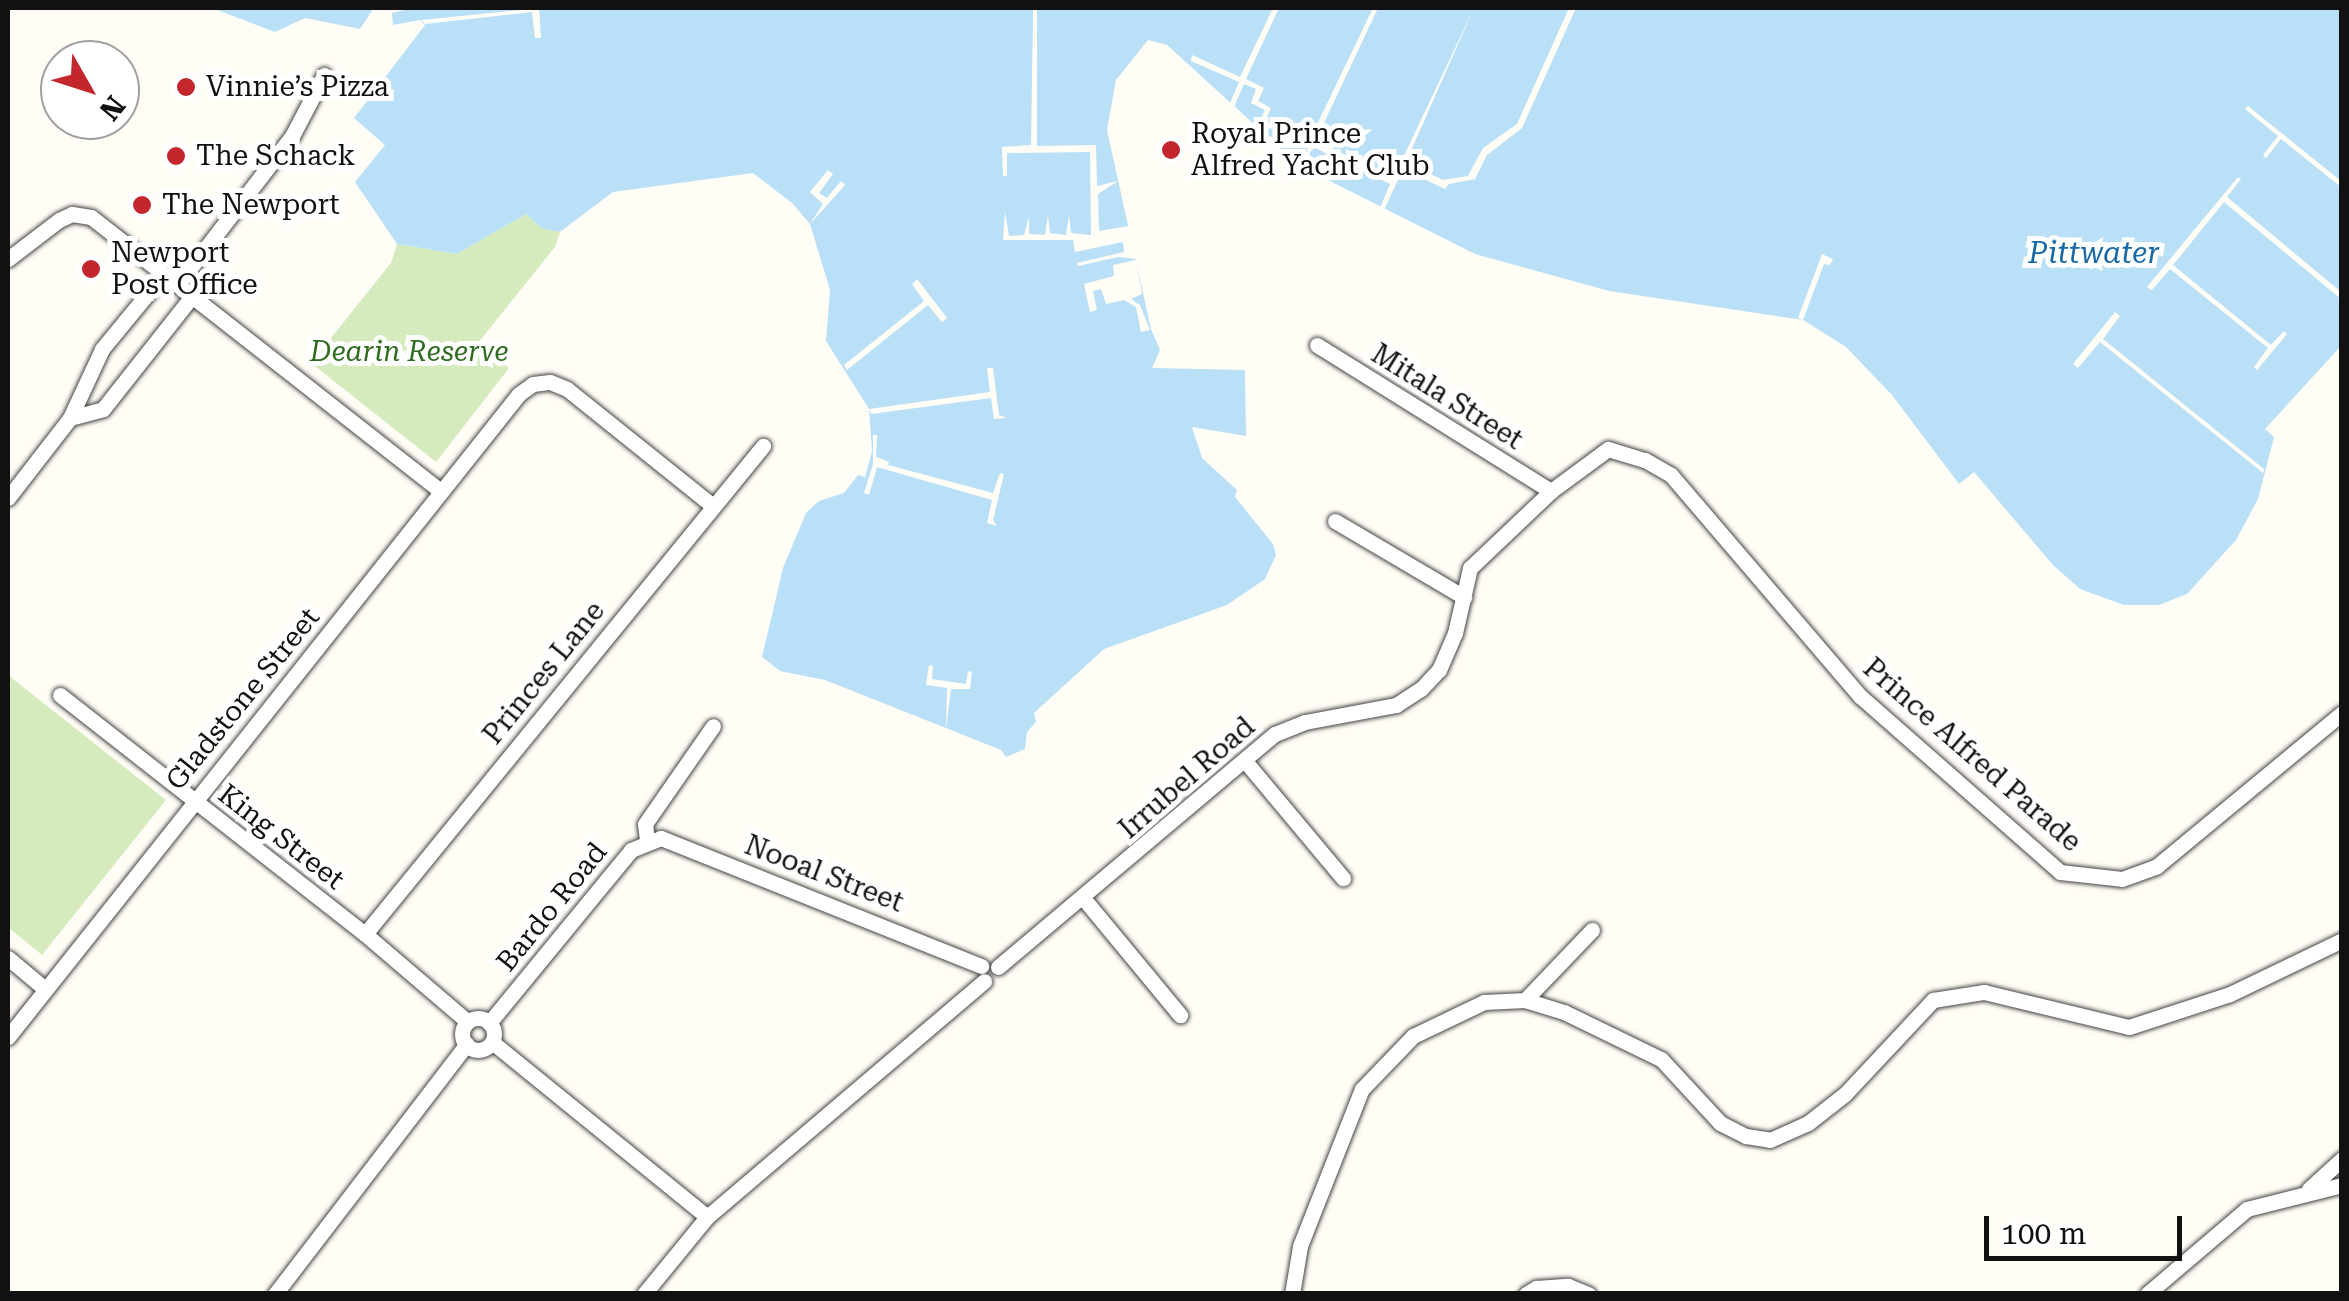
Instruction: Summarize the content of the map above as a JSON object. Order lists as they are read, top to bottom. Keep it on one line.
{"streets":{"street":["Mitala Street","Princes Lane","Gladstone Street","Prince Alfred Parade","Irrubel Road","King Street","Nooal Street","Bardo Road"]},"crossings":[["Mitala Street","Irrubel Road"],["Princes Lane","Gladstone Street"],["Princes Lane","King Street"],["Gladstone Street","King Street"],["Prince Alfred Parade","Irrubel Road"],["Irrubel Road","Nooal Street"],["King Street","Bardo Road"],["Nooal Street","Bardo Road"]],"water":["Pittwater"],"parks":["Dearin Reserve"],"places":["Vinnie’s Pizza","Royal Prince Alfred Yacht Club","The Schack","The Newport","Newport Post Office"],"scale_bar":"100 m","north":"bottom right"}
